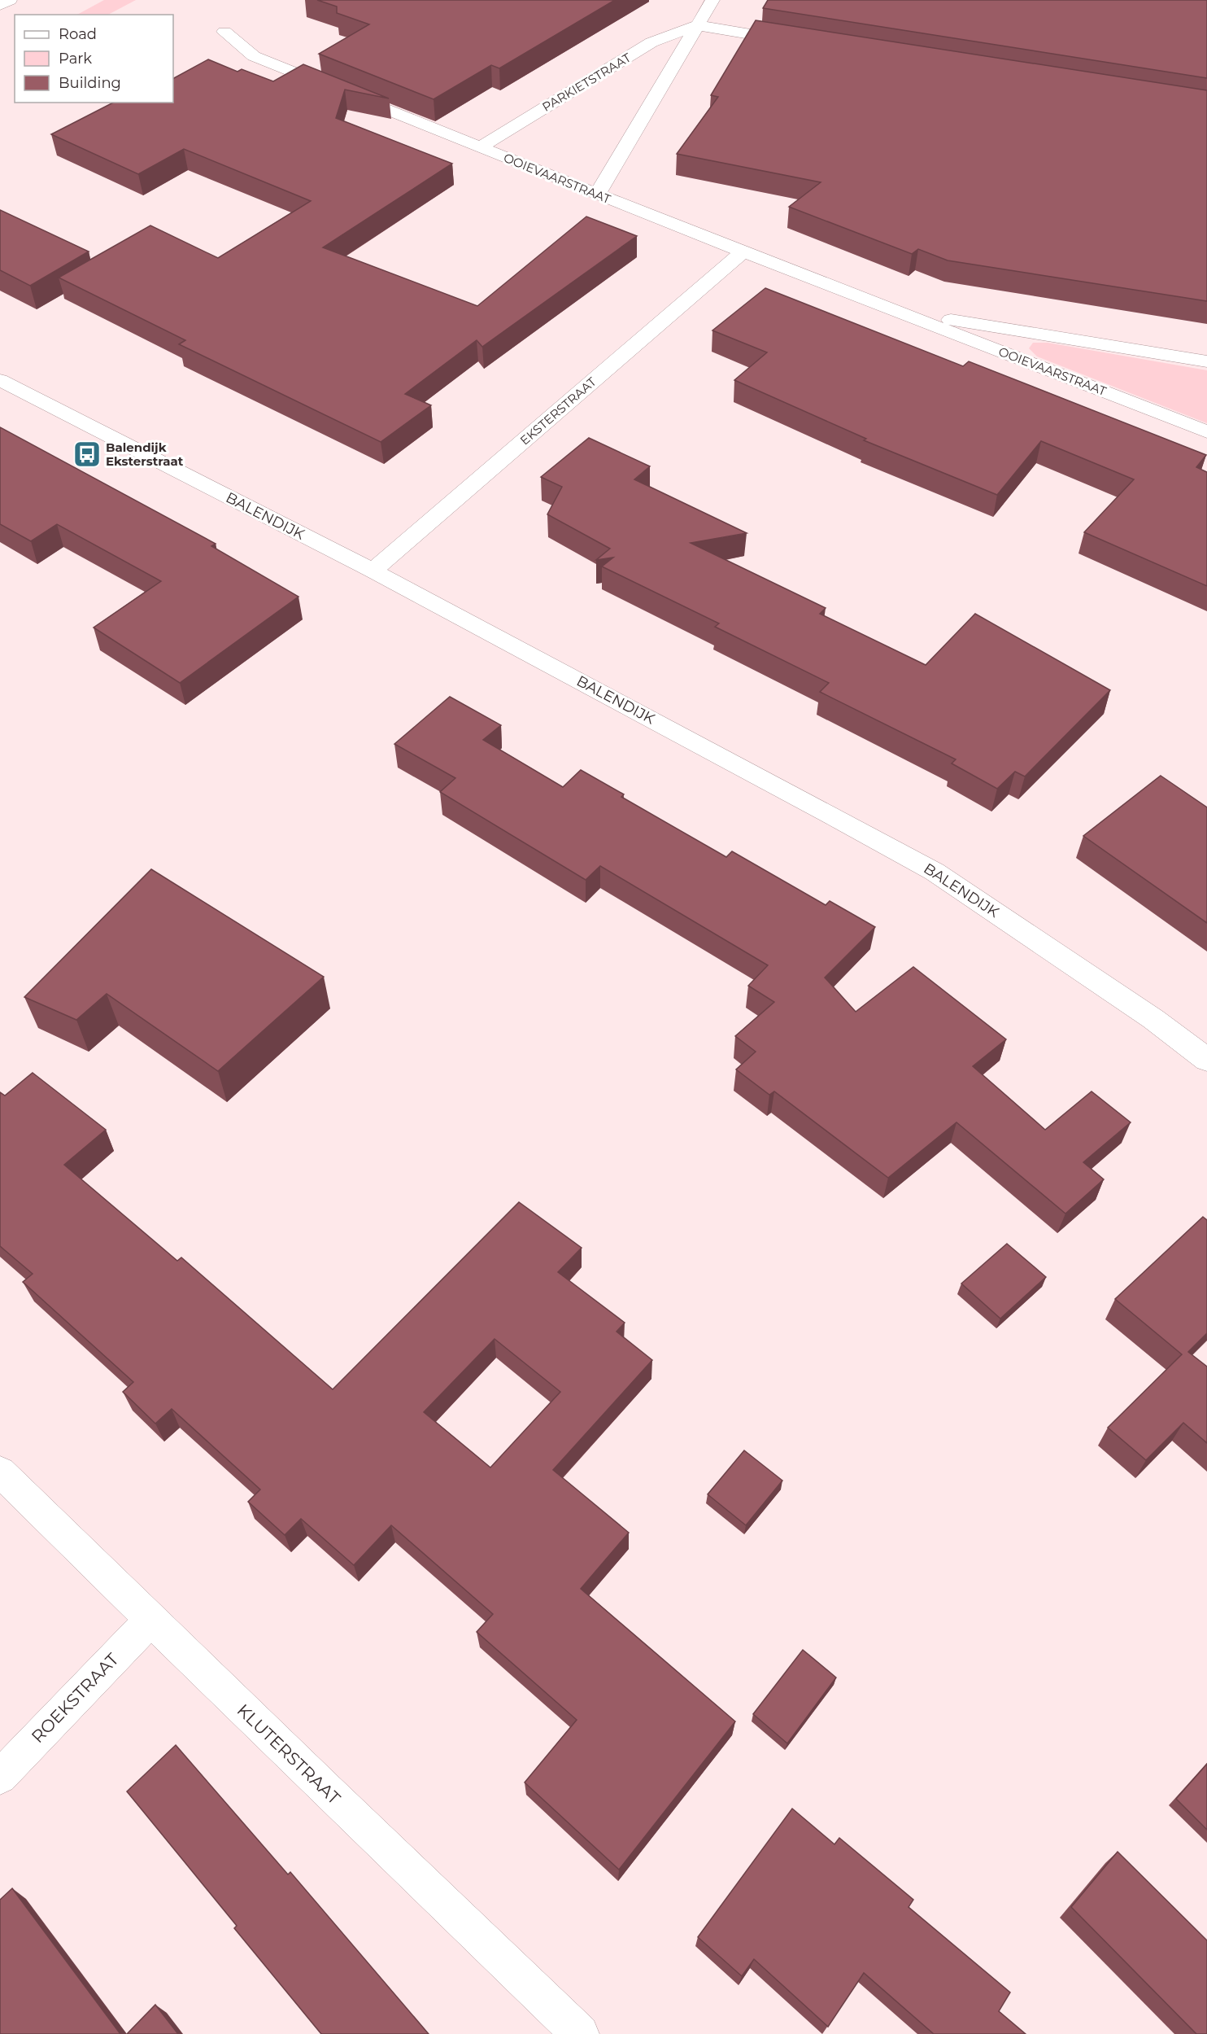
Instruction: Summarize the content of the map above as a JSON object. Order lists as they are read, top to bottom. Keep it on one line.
{"streets":{"street":["PARKIETSTRAAT","OOIEVAARSTRAAT","EKSTERSTRAAT","BALENDIJK","ROEKSTRAAT","KLUTERSTRAAT"]},"crossings":[["PARKIETSTRAAT","OOIEVAARSTRAAT"],["OOIEVAARSTRAAT","EKSTERSTRAAT"],["EKSTERSTRAAT","BALENDIJK"],["ROEKSTRAAT","KLUTERSTRAAT"]],"places":{"bus stop":["Balendijk Eksterstraat"]},"legend":["Road","Park","Building"]}
